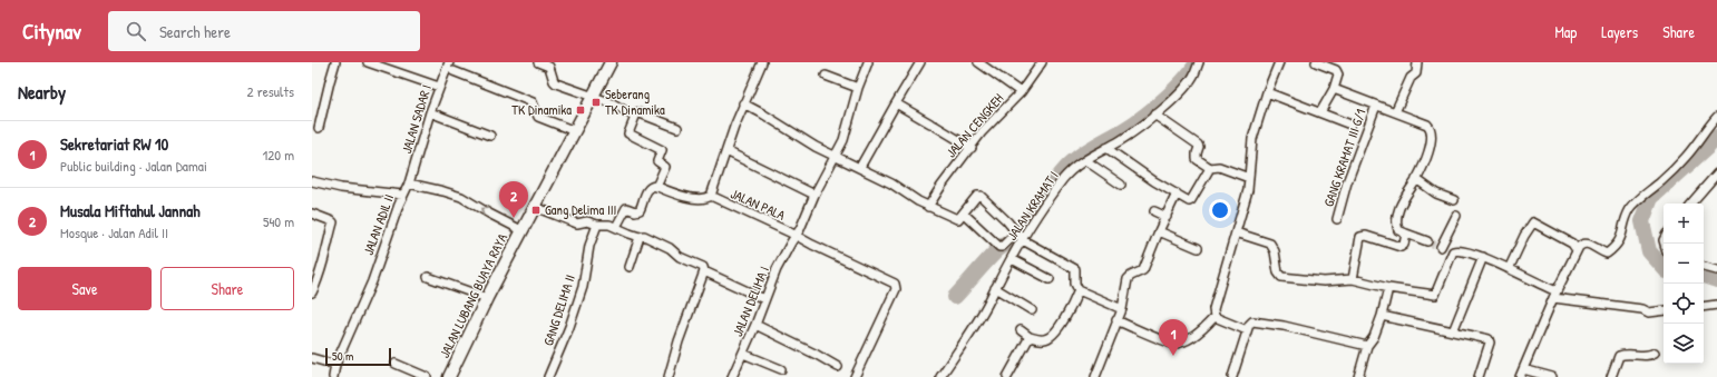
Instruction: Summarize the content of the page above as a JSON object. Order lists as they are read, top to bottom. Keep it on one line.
{"streets":{"main road":["JALAN LUBANG BUAYA RAYA"],"street":["JALAN SADAR I","JALAN CENGKEH","GANG KRAMAT III G/1","JALAN PALA","JALAN KRAMAT I","JALAN ADIL II","JALAN DELIMA I","GANG DELIMA II"]},"crossings":[["JALAN SADAR I","JALAN ADIL II"],["JALAN PALA","JALAN DELIMA I"],["JALAN ADIL II","JALAN LUBANG BUAYA RAYA"]],"places":{"transit":["Seberang TK Dinamika","TK Dinamika","Gang Delima III"]},"scale_bar":"50 m","page":{"header":"Citynav","search":"Search here","nav":["Map","Layers","Share"],"heading":["Nearby","2 results"],"list":[{"mark":"1","name":"Sekretariat RW 10","note":"Public building · Jalan Damai","value":"120 m"},{"mark":"2","name":"Musala Miftahul Jannah","note":"Mosque · Jalan Adil II","value":"540 m"}],"pins":["2","1"],"map_buttons":["+","−"],"buttons":["Save","Share"],"scale":"50 m"}}
